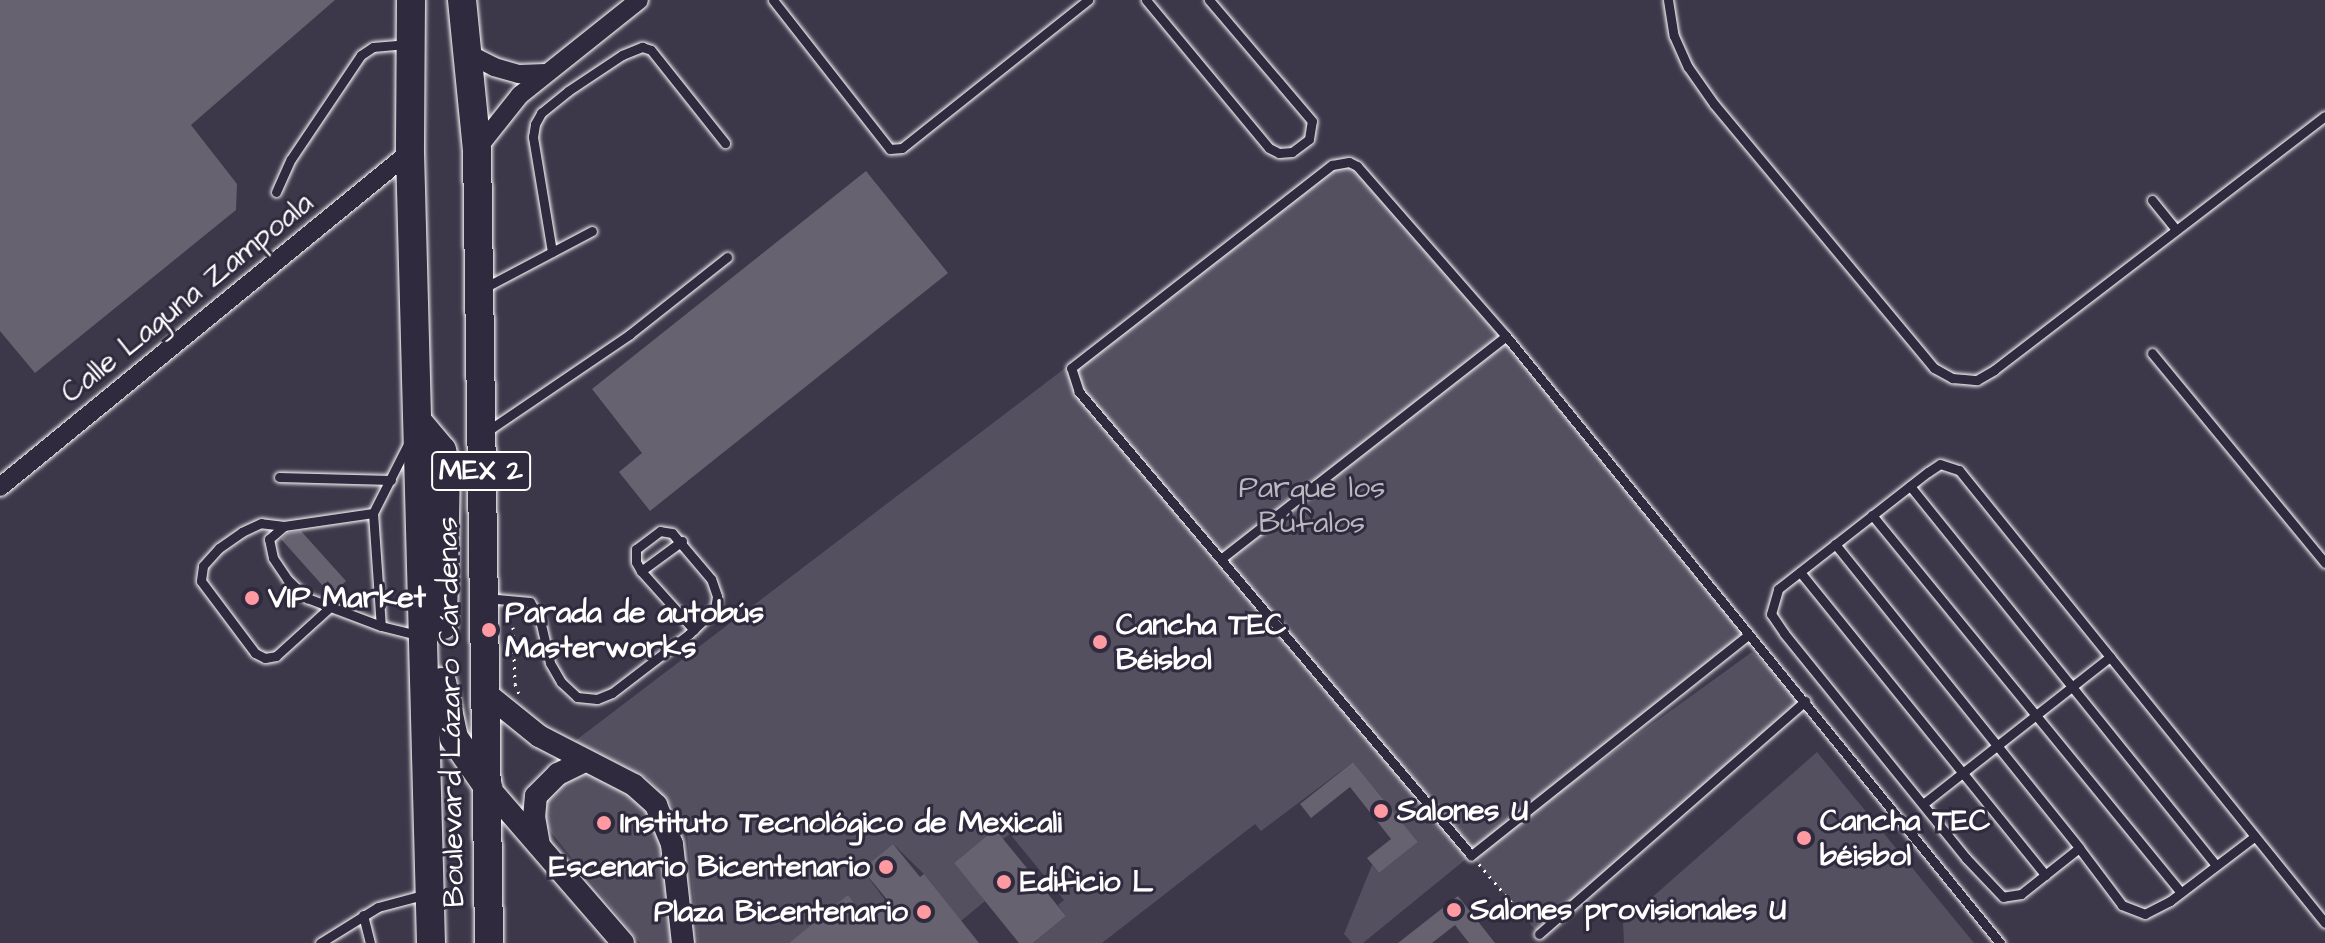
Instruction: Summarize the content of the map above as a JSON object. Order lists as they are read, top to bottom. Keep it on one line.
{"streets":{"main road":["MEX 2","Boulevard Lázaro Cárdenas"],"street":["Calle Laguna Zampoala"]},"crossings":[["Calle Laguna Zampoala","Boulevard Lázaro Cárdenas"]],"parks":["Parque los Búfalos"],"places":["VIP Market","Parada de autobús Masterworks","Cancha TEC Béisbol","Salones U","Instituto Tecnológico de Mexicali","Cancha TEC béisbol","Escenario Bicentenario","Edificio L","Salones provisionales U","Plaza Bicentenario"]}
